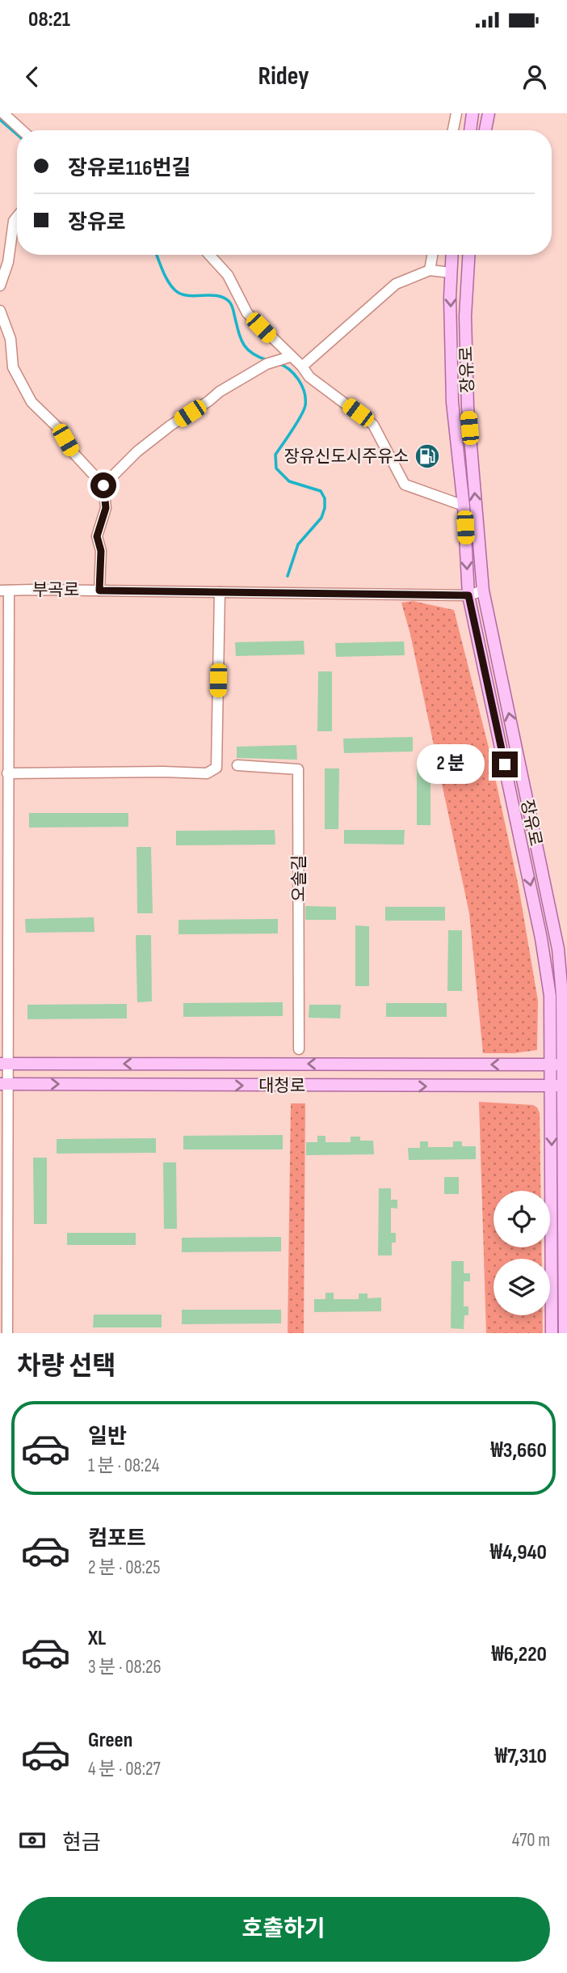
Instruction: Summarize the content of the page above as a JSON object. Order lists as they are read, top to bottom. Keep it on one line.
{"streets":{"main road":["장유로","대청로"],"street":["부곡로","오솔길"]},"crossings":[["장유로","부곡로"],["장유로","대청로"]],"places":{"fuel station":["장유신도시주유소"]},"page":{"status":"08:21","header":"Ridey","banner":["장유로116번길","장유로"],"bubble":"2 분","heading":"차량 선택","list":[{"name":"일반","note":"1 분 · 08:24","value":"₩3,660"},{"name":"컴포트","note":"2 분 · 08:25","value":"₩4,940"},{"name":"XL","note":"3 분 · 08:26","value":"₩6,220"},{"name":"Green","note":"4 분 · 08:27","value":"₩7,310"}],"pay":["현금","470 m"],"buttons":"호출하기"}}
